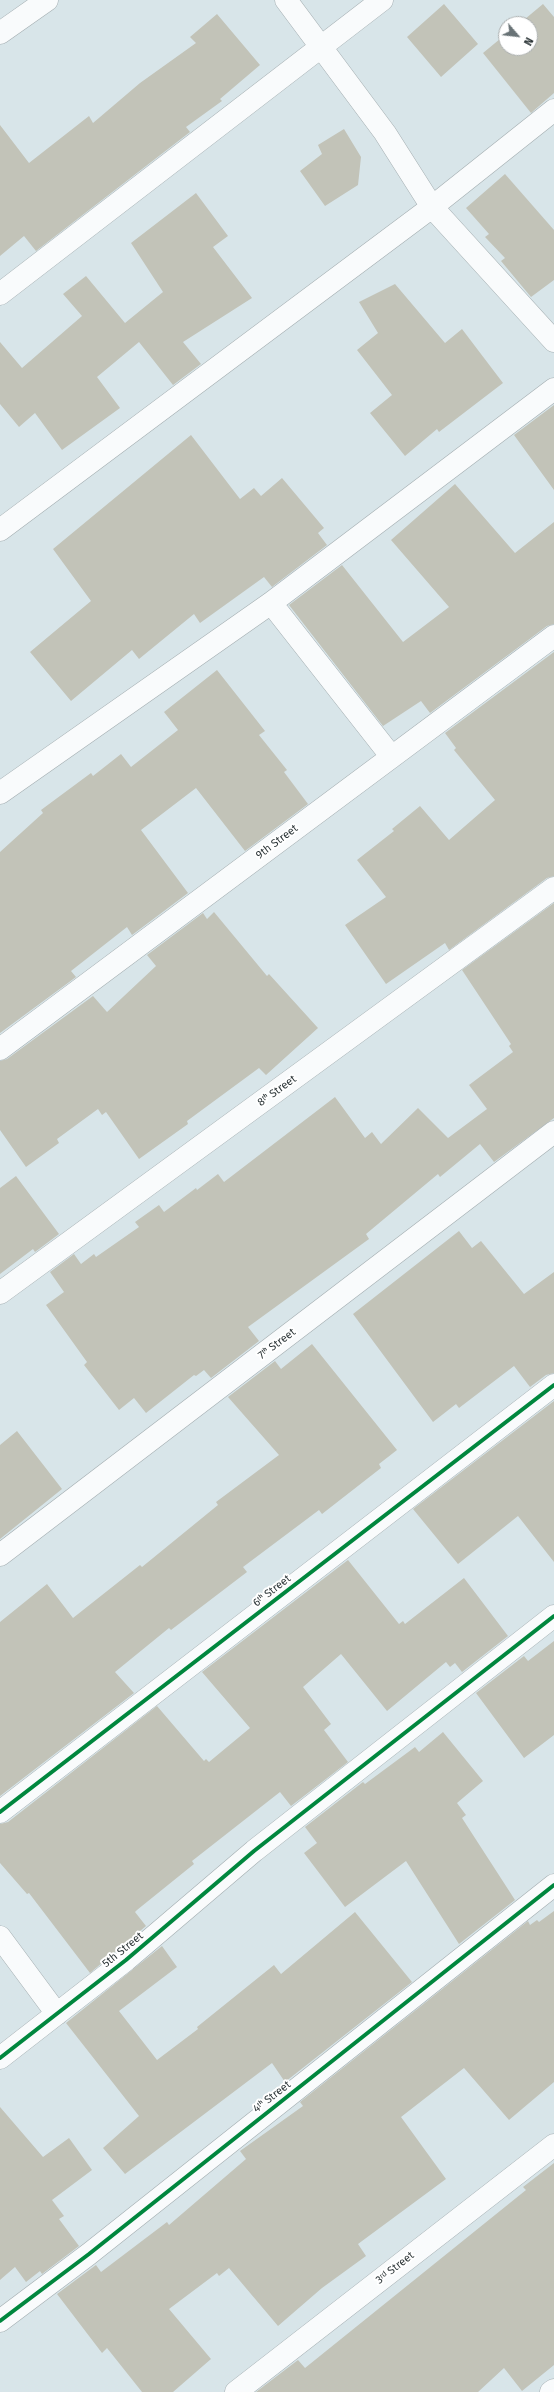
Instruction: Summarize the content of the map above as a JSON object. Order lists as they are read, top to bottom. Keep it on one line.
{"streets":{"street":["9th Street","8ᵗʰ Street","7ᵗʰ Street","6ᵗʰ Street","5th Street","4ᵗʰ Street","3ʳᵈ Street"]},"north":"bottom right"}
